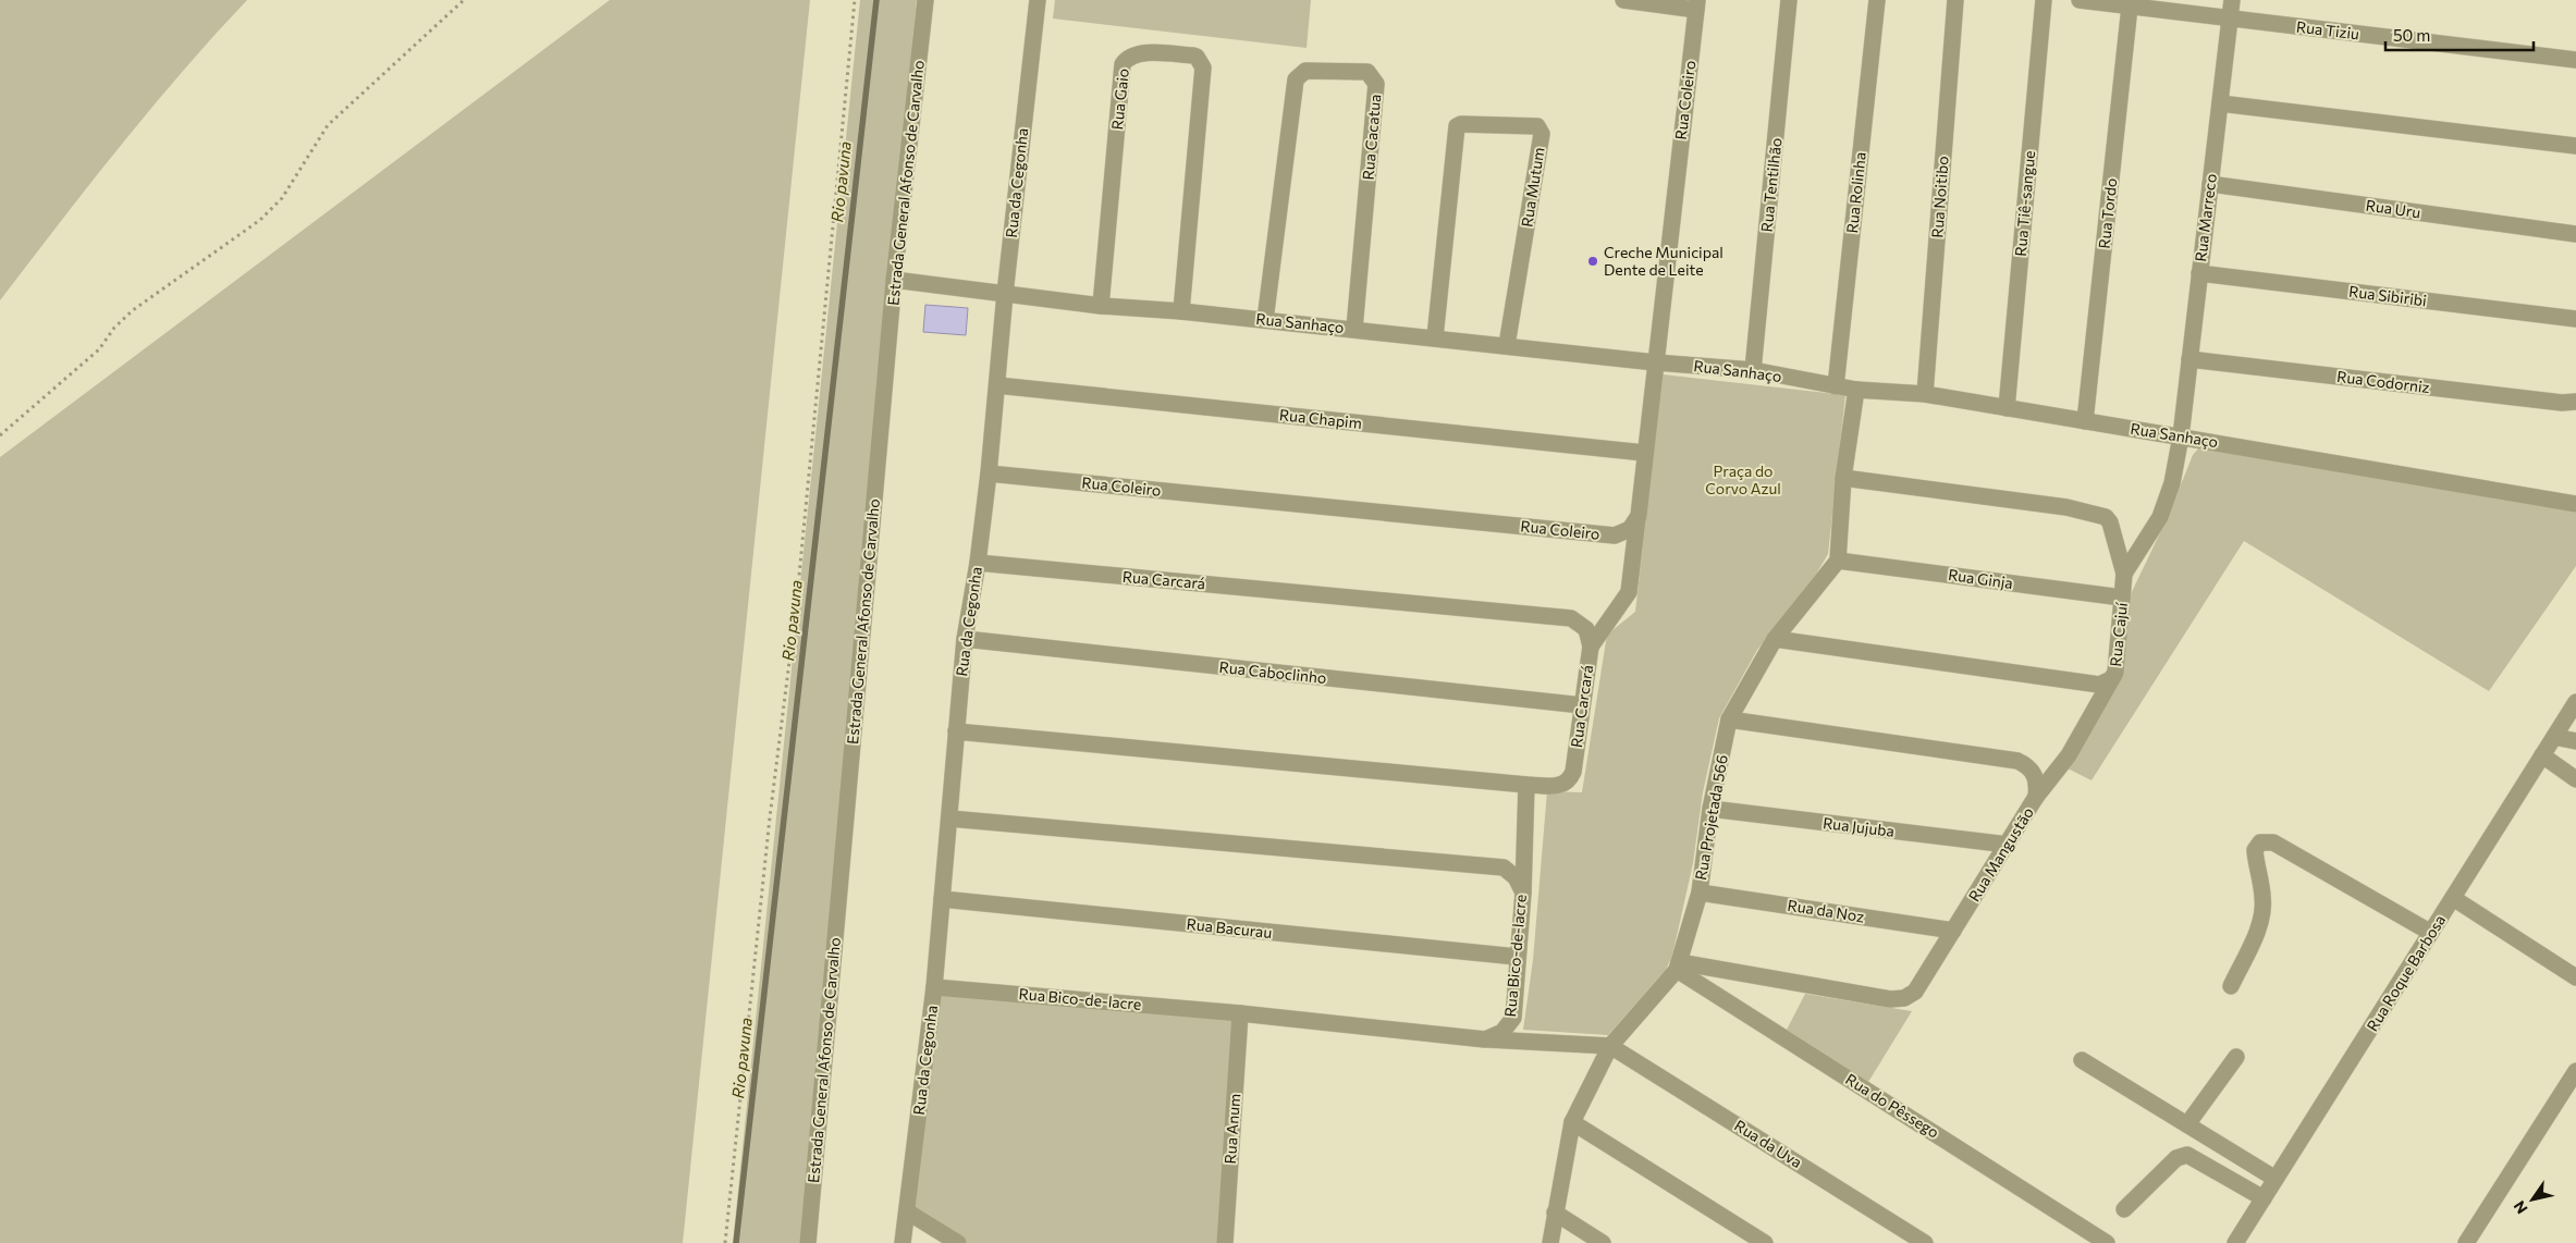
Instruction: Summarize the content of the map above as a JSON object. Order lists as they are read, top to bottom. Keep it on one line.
{"streets":{"street":["Rua Tiziu","Rua Gaio","Rua Coleiro","Rua Cacatua","Estrada General Afonso de Carvalho","Rua da Cegonha","Rua Tentilhão","Rua Mutum","Rua Rolinha","Rua Noitibo","Rua Tiê-sangue","Rua Uru","Rua Tordo","Rua Marreco","Rua Sibiribi","Rua Sanhaço","Rua Codorniz","Rua Chapim","Rua Ginja","Rua Carcará","Rua Cajuí","Rua Caboclinho","Rua Projetada 566","Rua Jujuba","Rua Mangustão","Rua da Noz","Rua Bacurau","Rua Bico-de-lacre","Rua Roque Barbosa","Rua do Pêssego","Rua Anum","Rua da Uva"]},"crossings":[["Rua Tiziu","Rua Tordo"],["Rua Tiziu","Rua Marreco"],["Rua Gaio","Rua Sanhaço"],["Rua Coleiro","Rua da Cegonha"],["Rua Coleiro","Rua Sanhaço"],["Rua Coleiro","Rua Chapim"],["Rua Cacatua","Rua Sanhaço"],["Estrada General Afonso de Carvalho","Rua Sanhaço"],["Rua da Cegonha","Rua Sanhaço"],["Rua da Cegonha","Rua Chapim"],["Rua da Cegonha","Rua Carcará"],["Rua da Cegonha","Rua Caboclinho"],["Rua da Cegonha","Rua Bacurau"],["Rua da Cegonha","Rua Bico-de-lacre"],["Rua Tentilhão","Rua Sanhaço"],["Rua Mutum","Rua Sanhaço"],["Rua Rolinha","Rua Sanhaço"],["Rua Noitibo","Rua Sanhaço"],["Rua Tiê-sangue","Rua Sanhaço"],["Rua Uru","Rua Marreco"],["Rua Tordo","Rua Sanhaço"],["Rua Marreco","Rua Sibiribi"],["Rua Marreco","Rua Sanhaço"],["Rua Marreco","Rua Codorniz"],["Rua Marreco","Rua Cajuí"],["Rua Ginja","Rua Cajuí"],["Rua Ginja","Rua Projetada 566"],["Rua Carcará","Rua Caboclinho"],["Rua Cajuí","Rua Projetada 566"],["Rua Projetada 566","Rua Jujuba"],["Rua Projetada 566","Rua Mangustão"],["Rua Projetada 566","Rua da Noz"],["Rua Projetada 566","Rua do Pêssego"],["Rua Projetada 566","Rua da Uva"],["Rua Jujuba","Rua Mangustão"],["Rua Mangustão","Rua da Noz"],["Rua Mangustão","Rua do Pêssego"],["Rua Bacurau","Rua Bico-de-lacre"],["Rua Bico-de-lacre","Rua Anum"]],"water":["Rio pavuna"],"parks":["Praça do Corvo Azul"],"places":["Creche Municipal Dente de Leite"],"scale_bar":"50 m","north":"bottom left"}
